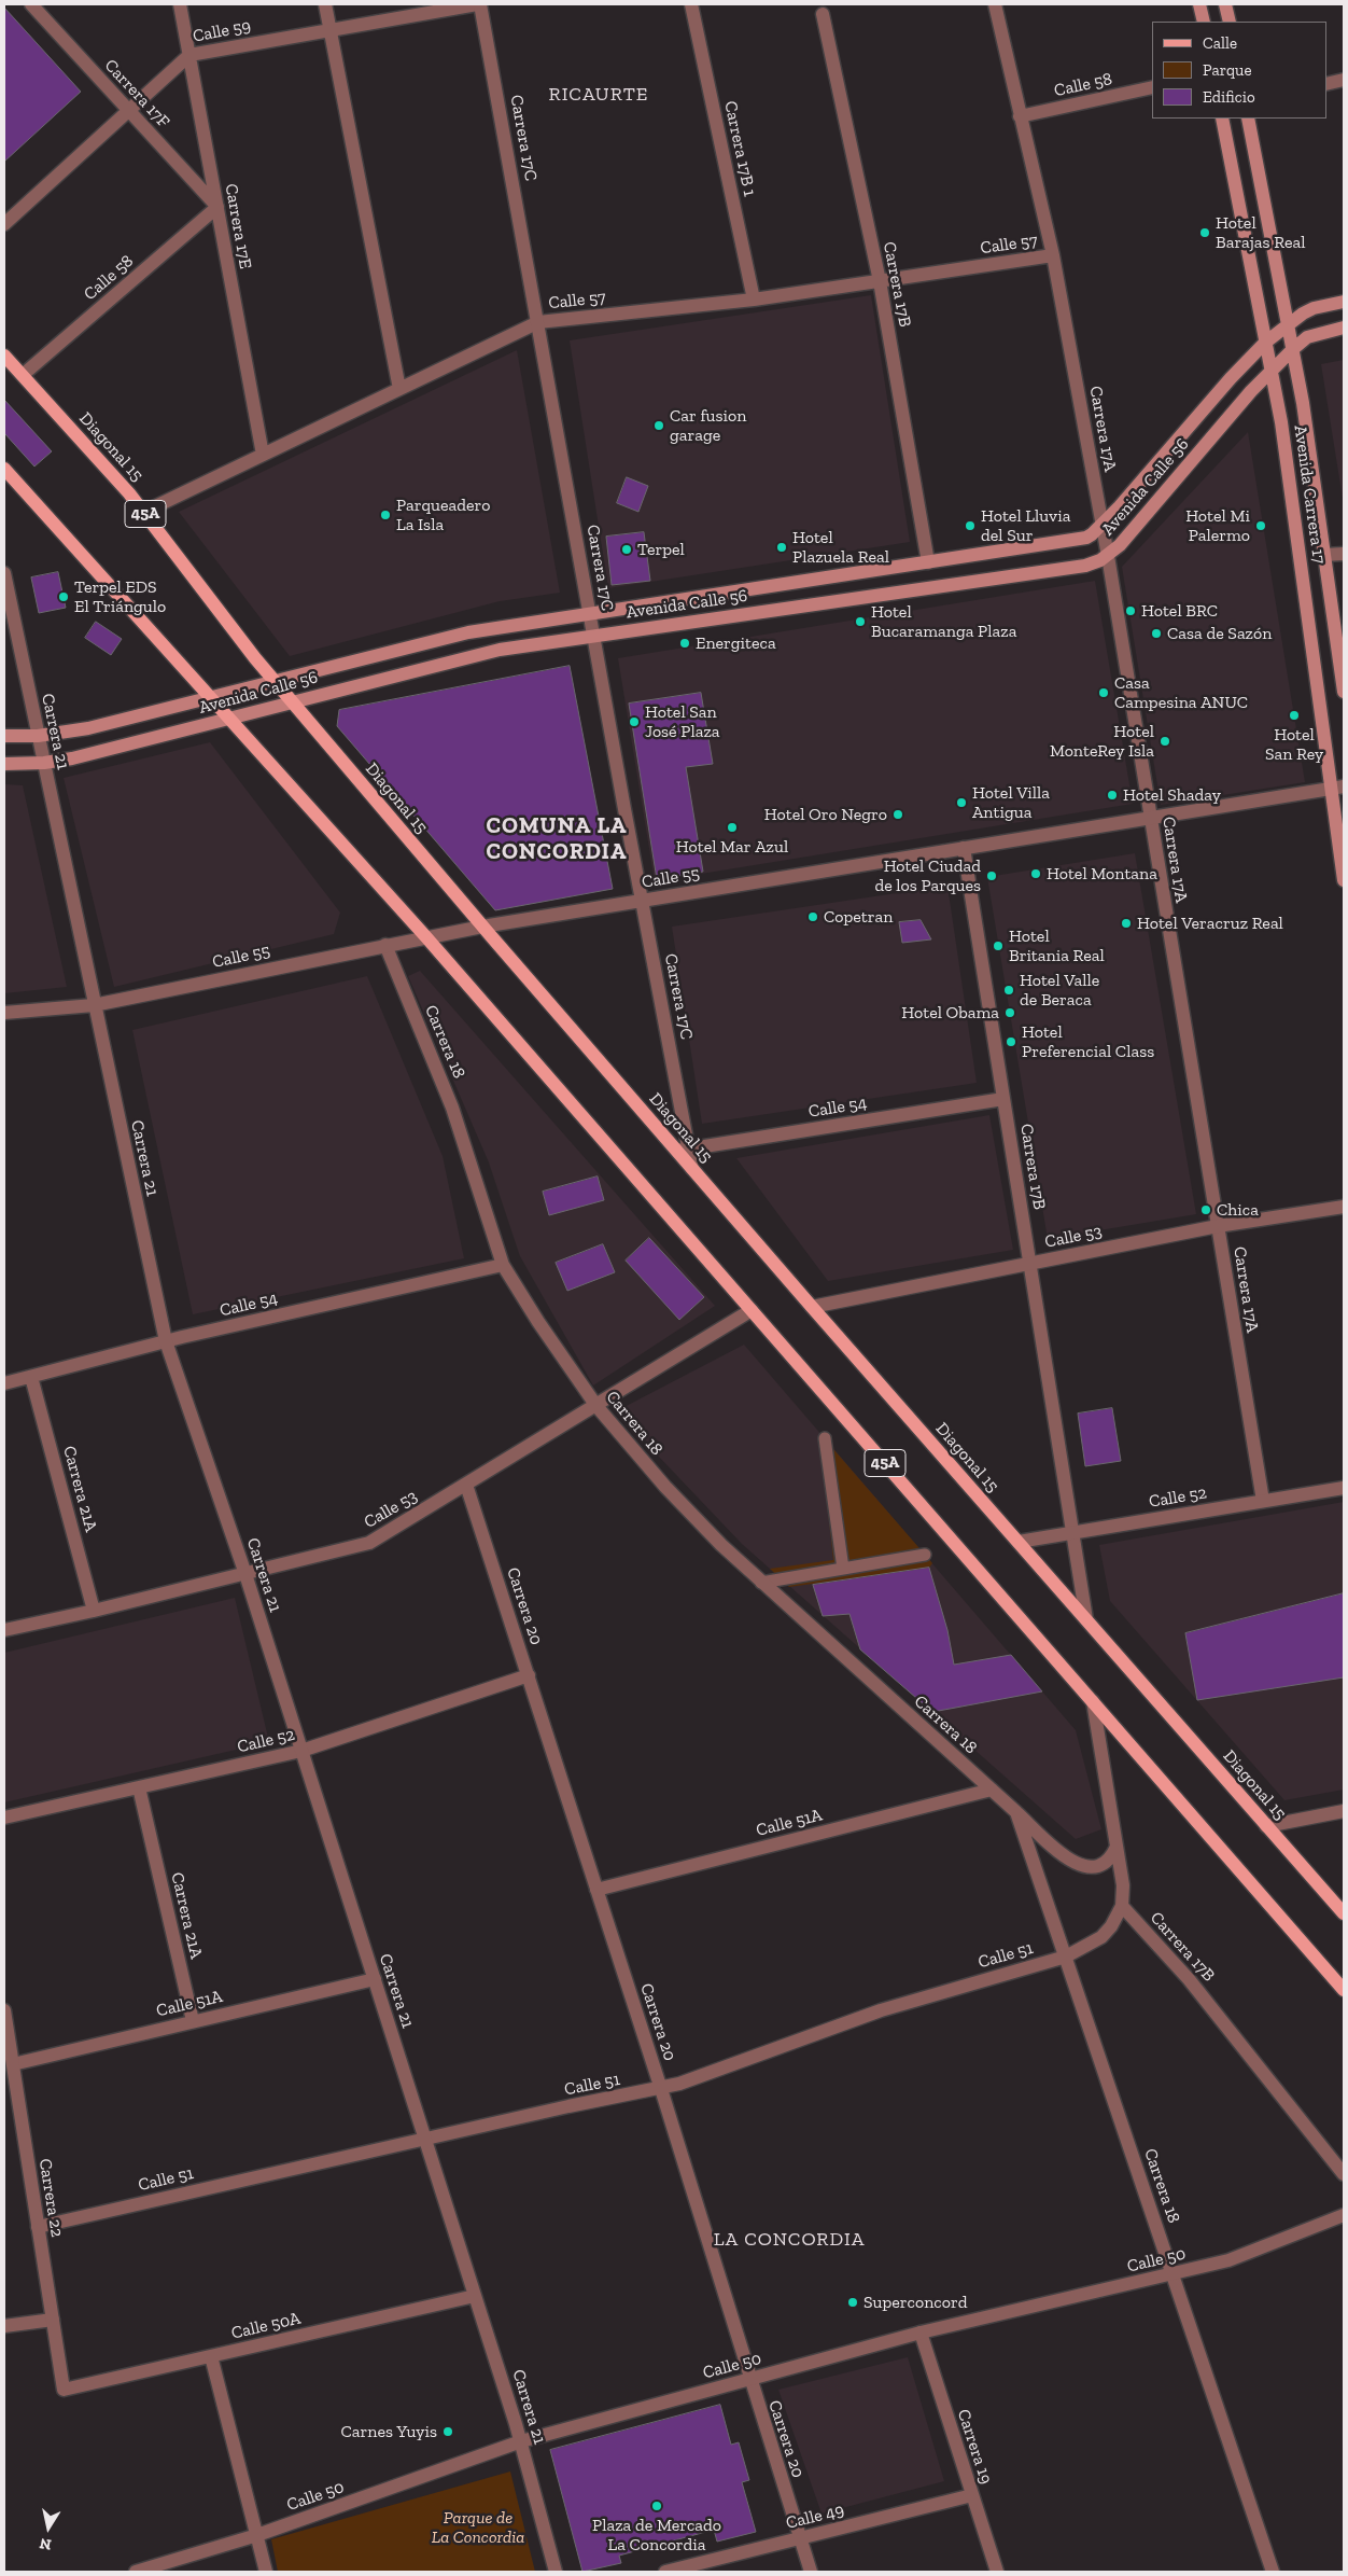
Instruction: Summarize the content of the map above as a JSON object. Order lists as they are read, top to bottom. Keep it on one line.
{"streets":{"main road":["Diagonal 15","Avenida Calle 56","Avenida Carrera 17","45A"],"street":["Calle 59","Calle 58","Carrera 17F","Carrera 17C","Carrera 17B 1","Carrera 17E","Calle 57","Carrera 17B","Carrera 17A","Carrera 21","Calle 55","Carrera 18","Calle 54","Calle 53","Carrera 21A","Calle 52","Carrera 20","Calle 51A","Calle 51","Carrera 22","Calle 50","Calle 50A","Carrera 19","Calle 49"]},"crossings":[["Calle 59","Carrera 17F"],["Calle 59","Carrera 17C"],["Calle 59","Carrera 17E"],["Calle 58","Carrera 17F"],["Calle 58","Carrera 17E"],["Calle 58","Carrera 17A"],["Calle 58","Diagonal 15"],["Carrera 17F","Carrera 17E"],["Carrera 17C","Calle 57"],["Carrera 17C","Diagonal 15"],["Carrera 17C","Avenida Calle 56"],["Carrera 17C","Calle 55"],["Carrera 17C","Calle 54"],["Carrera 17B 1","Calle 57"],["Carrera 17E","Calle 57"],["Calle 57","Carrera 17B"],["Calle 57","Carrera 17A"],["Calle 57","Diagonal 15"],["Carrera 17B","Diagonal 15"],["Carrera 17B","Avenida Calle 56"],["Carrera 17B","Calle 55"],["Carrera 17B","Calle 54"],["Carrera 17B","Calle 53"],["Carrera 17B","Calle 52"],["Carrera 17B","Calle 51"],["Carrera 17A","Avenida Calle 56"],["Carrera 17A","Calle 55"],["Carrera 17A","Calle 53"],["Carrera 17A","Calle 52"],["Diagonal 15","Avenida Calle 56"],["Diagonal 15","Calle 55"],["Diagonal 15","Calle 54"],["Diagonal 15","Calle 53"],["Diagonal 15","Calle 52"],["Avenida Calle 56","Avenida Carrera 17"],["Avenida Calle 56","45A"],["Avenida Calle 56","Carrera 21"],["Avenida Carrera 17","Calle 55"],["45A","Calle 55"],["45A","Calle 53"],["Carrera 21","Calle 55"],["Carrera 21","Calle 54"],["Carrera 21","Calle 53"],["Carrera 21","Calle 52"],["Carrera 21","Calle 51A"],["Carrera 21","Calle 51"],["Carrera 21","Calle 50"],["Carrera 21","Calle 50A"],["Calle 55","Carrera 18"],["Carrera 18","Calle 54"],["Carrera 18","Calle 53"],["Carrera 18","Calle 51A"],["Carrera 18","Calle 51"],["Carrera 18","Calle 50"],["Calle 54","Carrera 21A"],["Calle 53","Carrera 21A"],["Calle 53","Carrera 20"],["Carrera 21A","Calle 52"],["Carrera 21A","Calle 51A"],["Calle 52","Carrera 20"],["Carrera 20","Calle 51A"],["Carrera 20","Calle 51"],["Carrera 20","Calle 50"],["Carrera 20","Calle 49"],["Calle 51A","Carrera 22"],["Calle 51","Carrera 22"],["Carrera 22","Calle 50A"],["Calle 50","Carrera 19"],["Carrera 19","Calle 49"]],"districts":["RICAURTE","COMUNA LA CONCORDIA","LA CONCORDIA"],"parks":["Parque de La Concordia"],"places":["Hotel Barajas Real","Car fusion garage","Parqueadero La Isla","Hotel Lluvia del Sur","Hotel Mi Palermo","Hotel Plazuela Real","Terpel","Terpel EDS El Triángulo","Hotel BRC","Hotel Bucaramanga Plaza","Casa de Sazón","Energiteca","Casa Campesina ANUC","Hotel San Rey","Hotel San José Plaza","Hotel MonteRey Isla","Hotel Shaday","Hotel Villa Antigua","Hotel Oro Negro","Hotel Mar Azul","Hotel Montana","Hotel Ciudad de los Parques","Copetran","Hotel Veracruz Real","Hotel Britania Real","Hotel Valle de Beraca","Hotel Obama","Hotel Preferencial Class","Chica","Superconcord","Carnes Yuyis","Plaza de Mercado La Concordia"],"legend":["Calle","Parque","Edificio"],"north":"bottom"}
